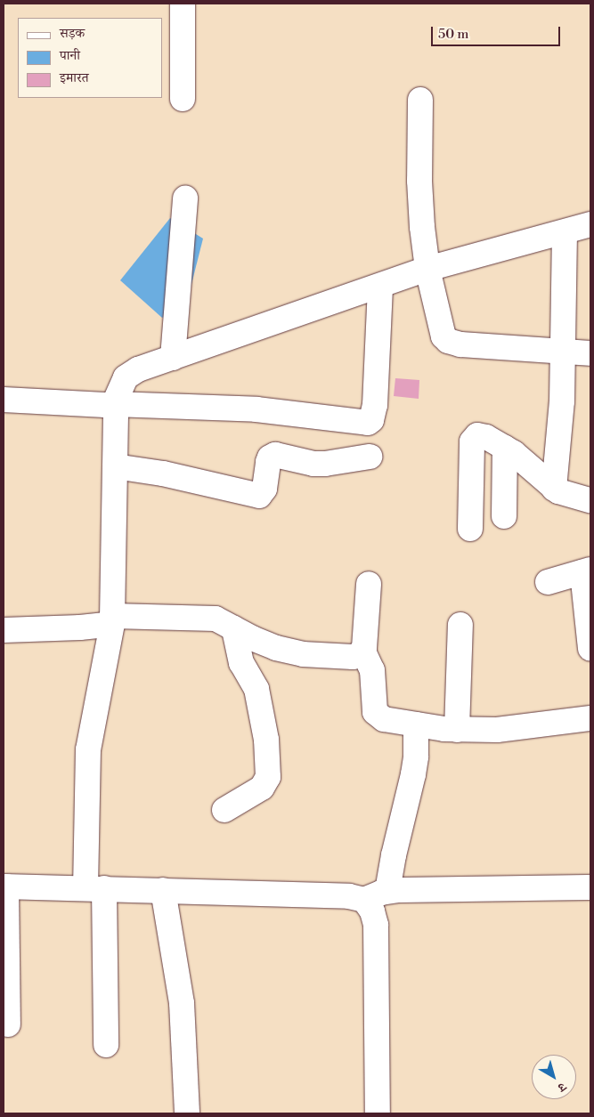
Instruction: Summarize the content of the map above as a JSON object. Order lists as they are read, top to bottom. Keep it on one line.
{"legend":["सड़क","पानी","इमारत"],"scale_bar":"50 m","north":"bottom right"}
